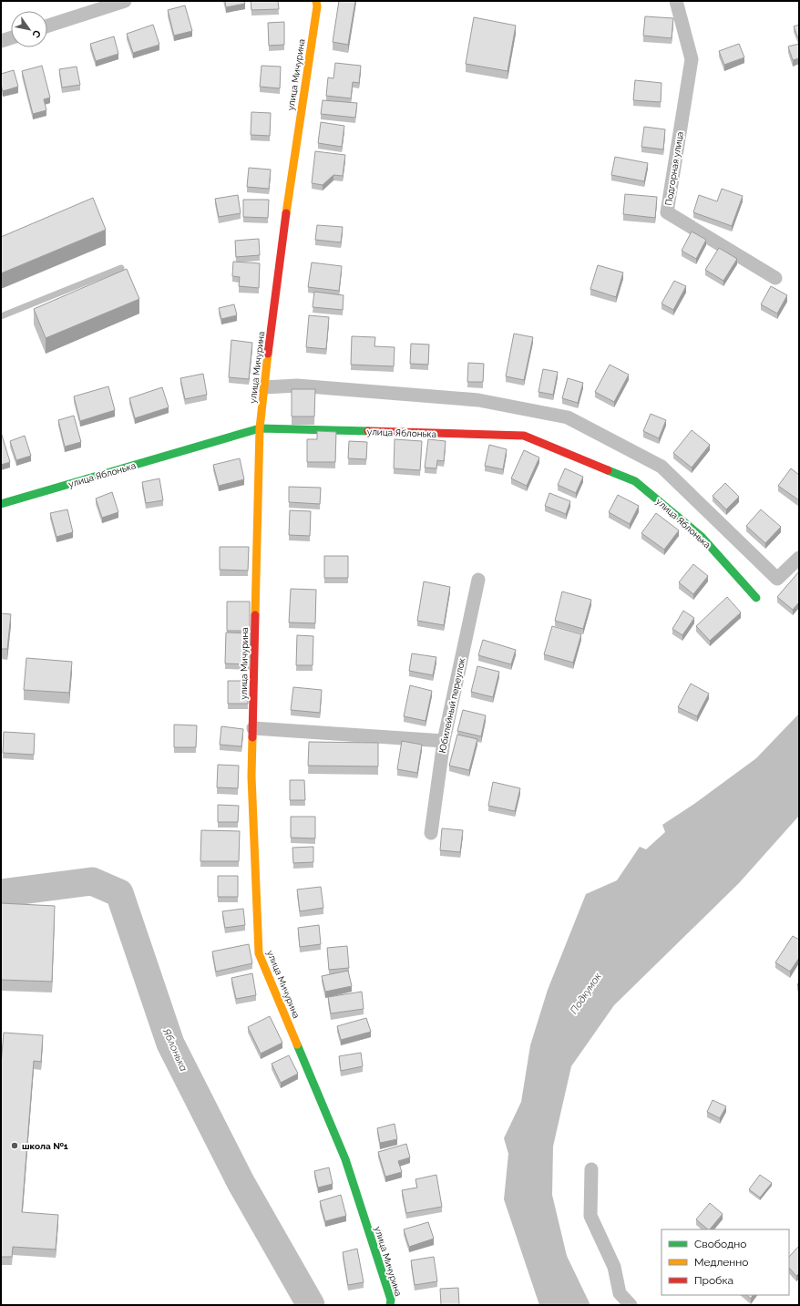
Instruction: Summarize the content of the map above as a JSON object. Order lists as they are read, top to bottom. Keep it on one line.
{"streets":{"street":["улица Мичурина","Подгорная улица","улица Яблонька","Юбилейный переулок"]},"crossings":[["улица Мичурина","улица Яблонька"]],"water":["Подкумок","Яблонька"],"places":["школа №1"],"legend":["Свободно","Медленно","Пробка"],"north":"bottom right"}
